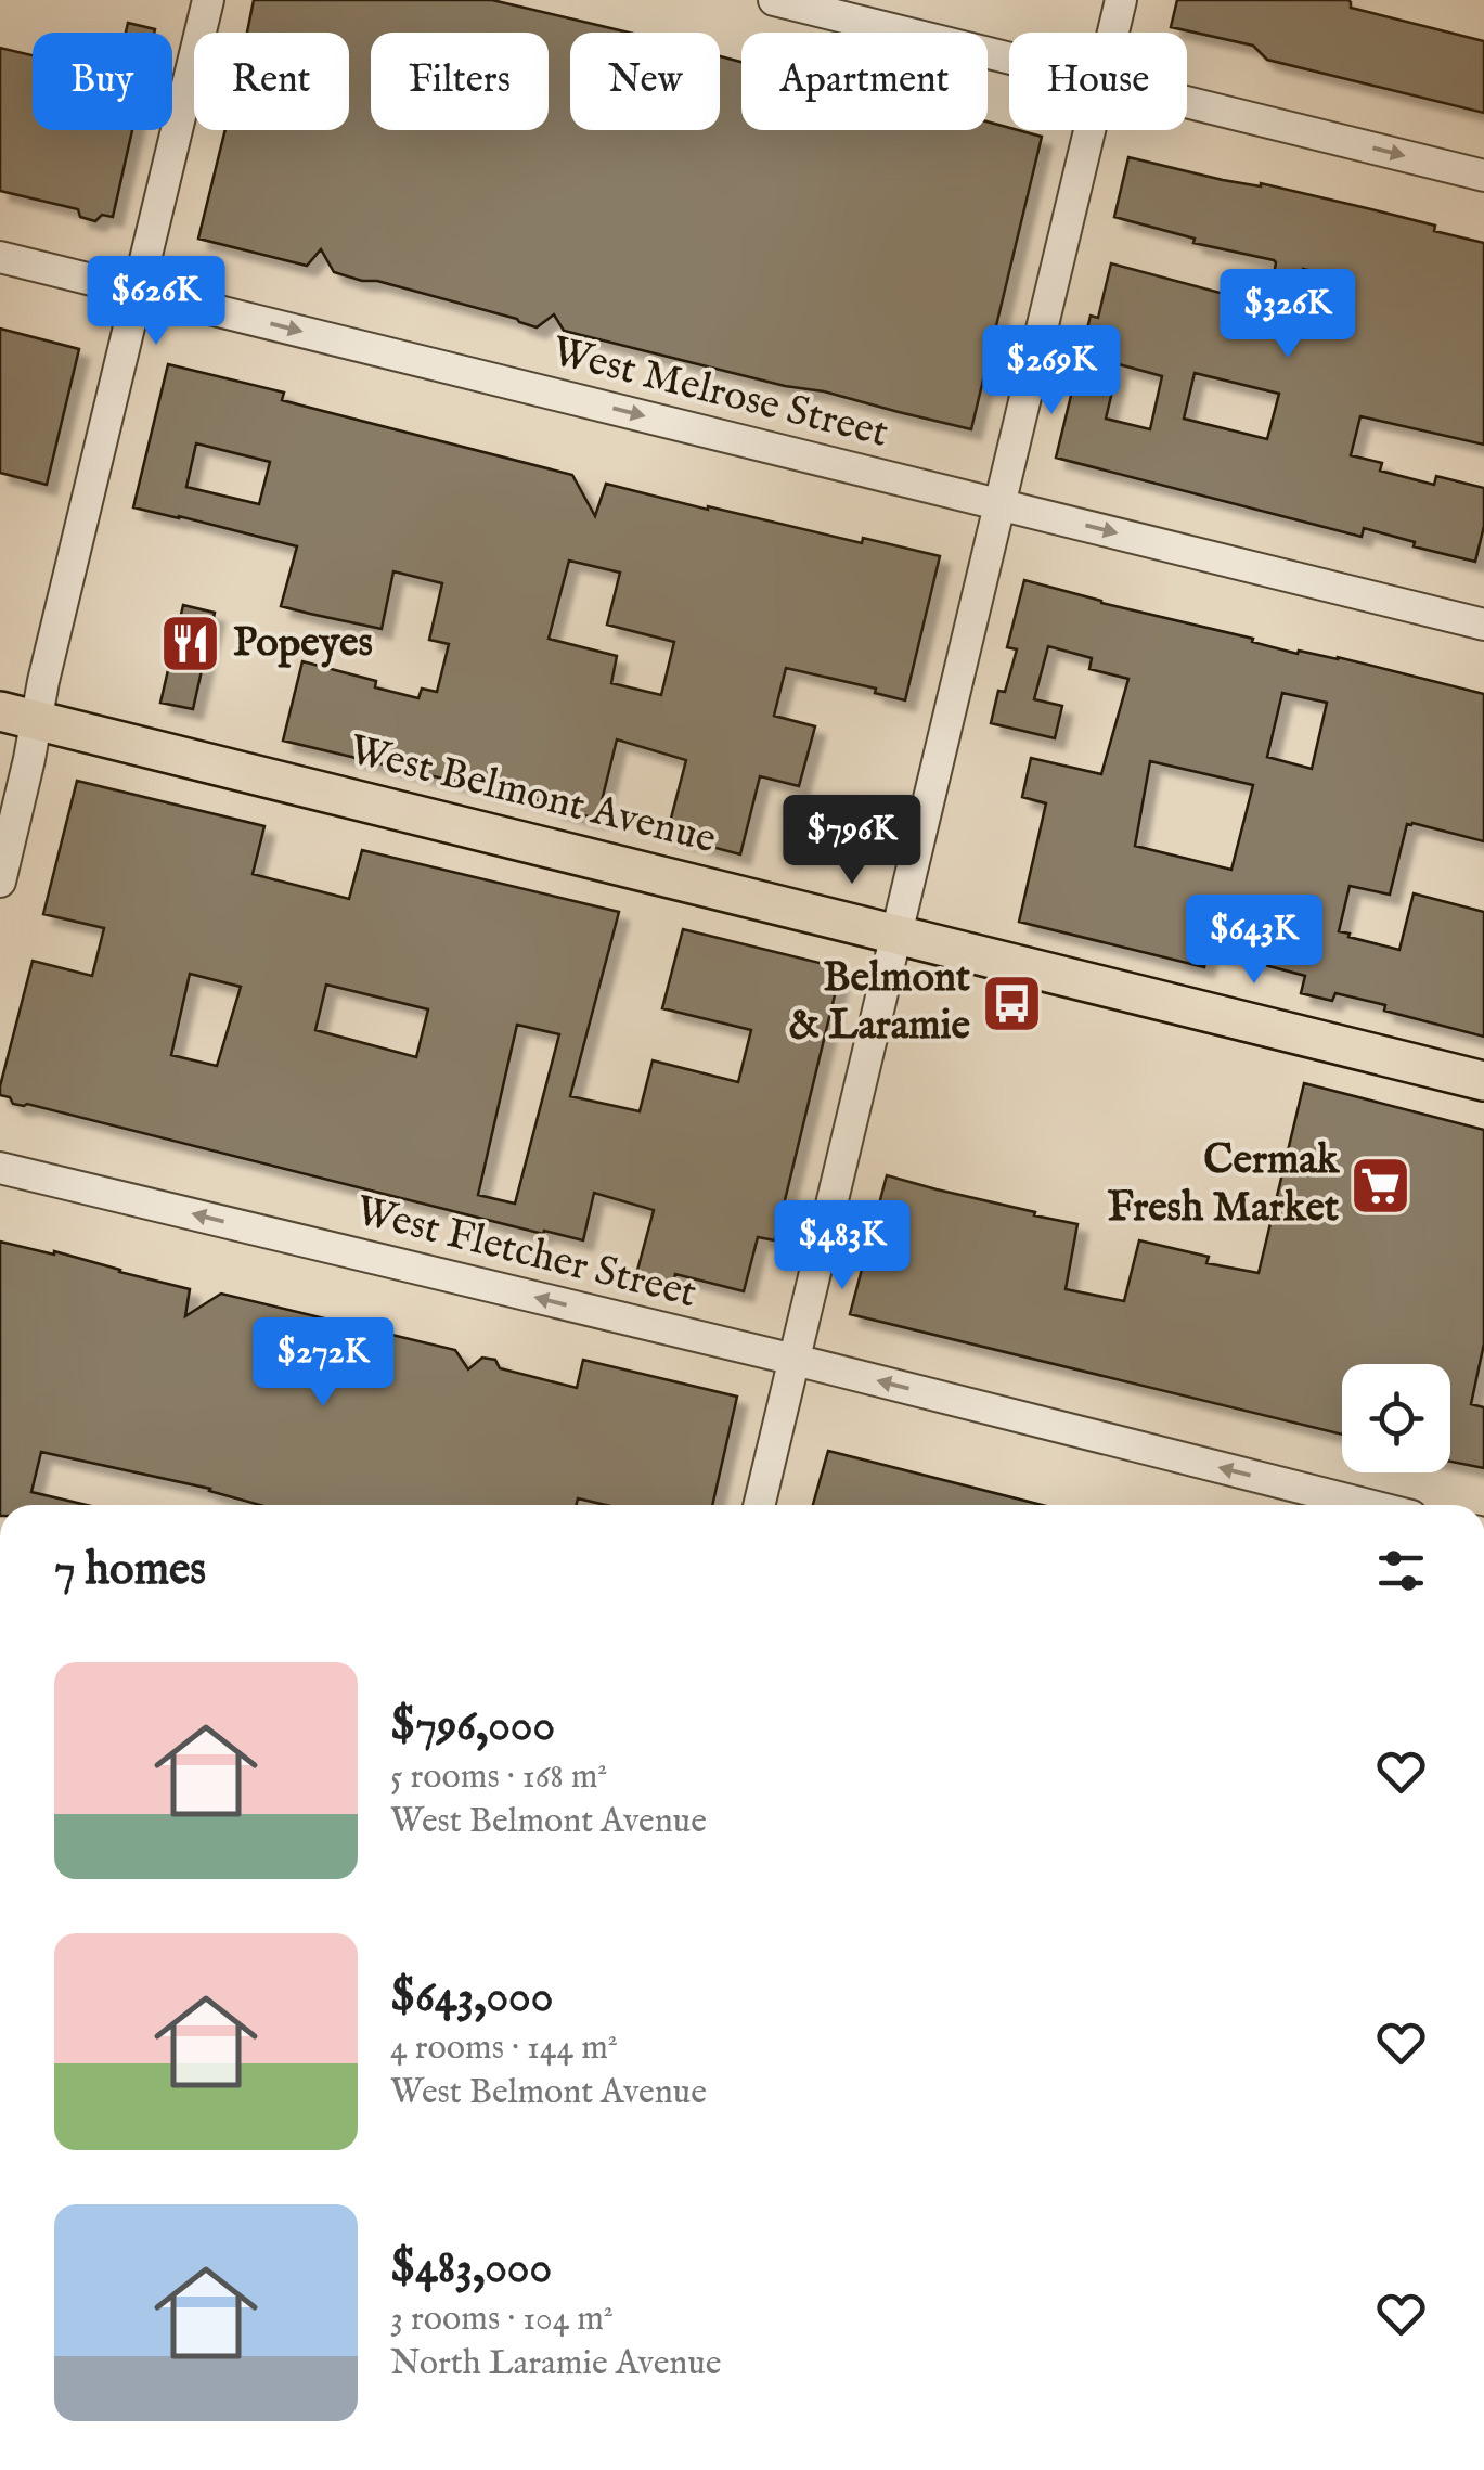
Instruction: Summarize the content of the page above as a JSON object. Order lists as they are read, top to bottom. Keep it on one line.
{"streets":{"main road":["West Belmont Avenue"],"street":["West Melrose Street","West Fletcher Street"]},"one_way":["West Melrose Street","West Fletcher Street"],"places":{"restaurant":["Popeyes"],"bus stop":["Belmont & Laramie"],"supermarket":["Cermak Fresh Market"]},"page":{"chip":["Buy","Rent","Filters","New","Apartment","House"],"price":["$626K","$326K","$269K","$796K","$643K","$483K","$272K"],"heading":"7 homes","list":[{"name":"$796,000","note":"5 rooms · 168 m² · West Belmont Avenue"},{"name":"$643,000","note":"4 rooms · 144 m² · West Belmont Avenue"},{"name":"$483,000","note":"3 rooms · 104 m² · North Laramie Avenue"}]}}
